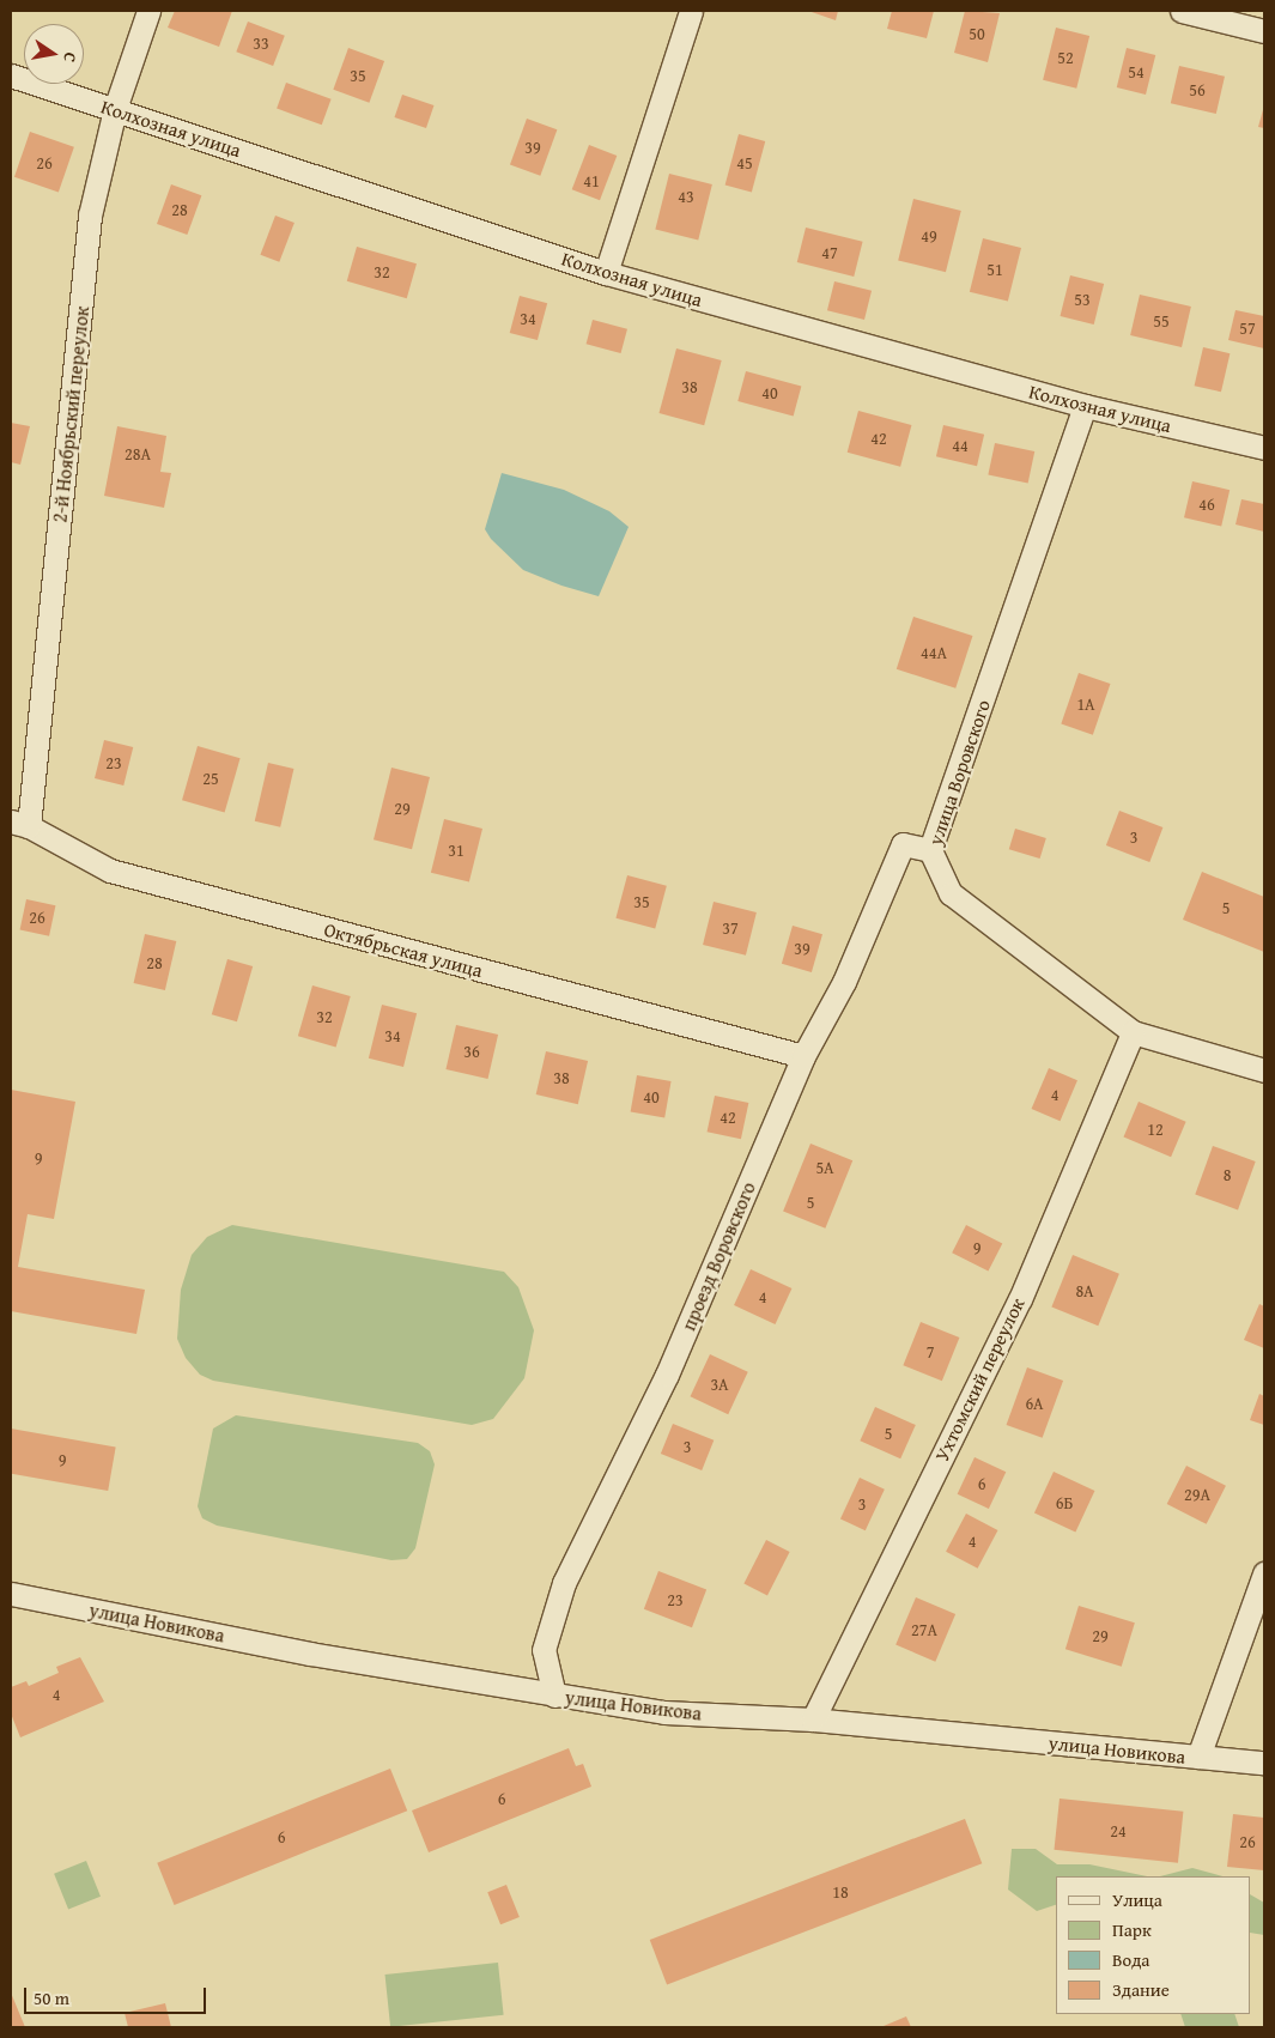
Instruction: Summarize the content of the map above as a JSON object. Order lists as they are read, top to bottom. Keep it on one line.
{"streets":{"street":["Колхозная улица","2-й Ноябрьский переулок","улица Воровского","Октябрьская улица","проезд Воровского","Ухтомский переулок","улица Новикова"]},"crossings":[["Колхозная улица","2-й Ноябрьский переулок"],["Колхозная улица","улица Воровского"],["2-й Ноябрьский переулок","Октябрьская улица"],["улица Воровского","проезд Воровского"],["улица Воровского","Ухтомский переулок"],["Октябрьская улица","проезд Воровского"],["проезд Воровского","улица Новикова"],["Ухтомский переулок","улица Новикова"]],"house_numbers":["50","33","52","54","35","56","39","26","45","41","43","28","49","47","51","32","53","34","55","57","38","40","42","44","28А","46","44А","1А","23","25","29","3","31","35","5","26","37","39","28","32","34","36","38","4","40","42","12","9","5А","8","5","9","8А","4","7","3А","6А","5","3","9","6","29А","6Б","3","4","23","27А","29","4","6","24","6","26","18"],"legend":["Улица","Парк","Вода","Здание"],"scale_bar":"50 m","north":"right"}
